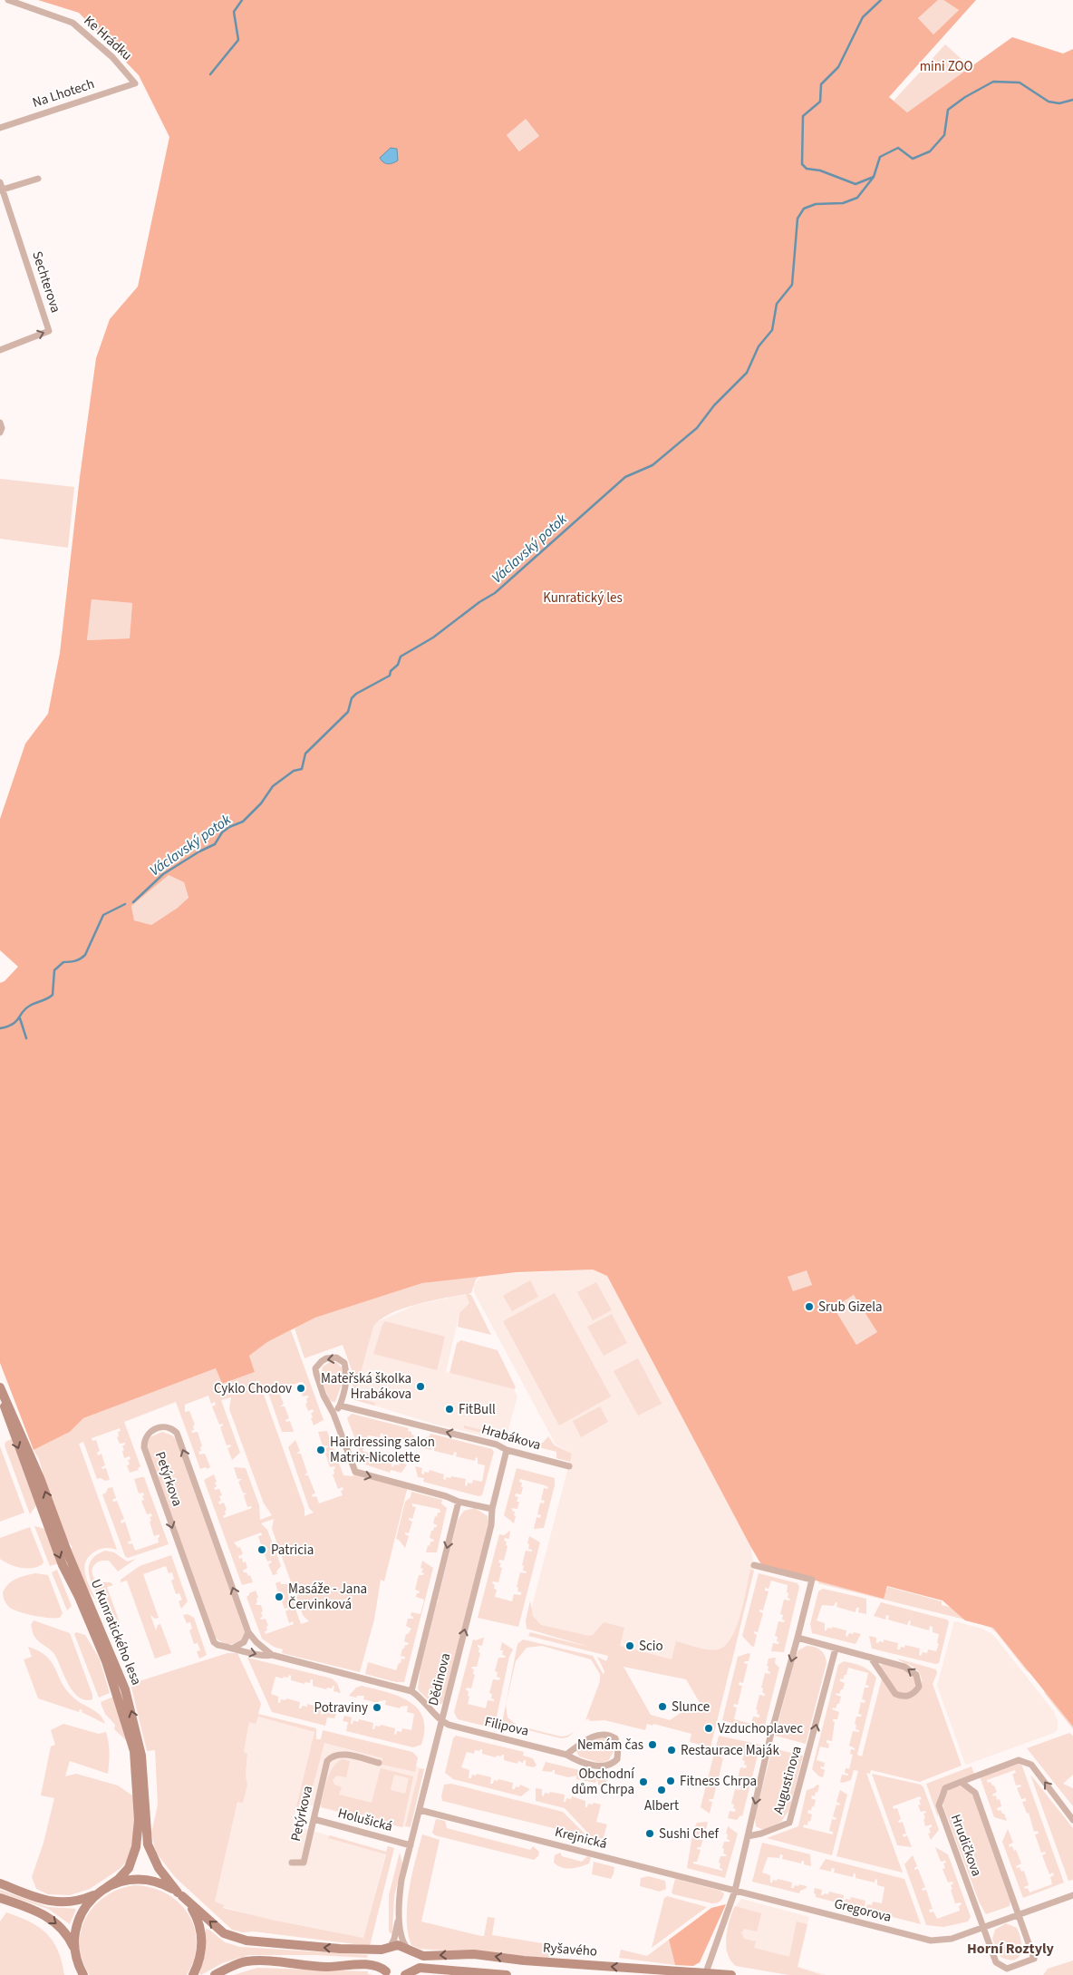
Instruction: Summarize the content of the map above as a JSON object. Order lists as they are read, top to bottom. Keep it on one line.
{"streets":{"main road":["U Kunratického lesa","Ryšavého"],"street":["Ke Hrádku","Na Lhotech","Sechterova","Hrabákova","Petýrkova","Dědinova","Filipova","Augustinova","Holušická","Krejnická","Hrudičkova","Gregorova"]},"crossings":[["Ke Hrádku","Na Lhotech"],["Hrabákova","Dědinova"],["Petýrkova","Dědinova"],["Petýrkova","Filipova"],["Petýrkova","Holušická"],["U Kunratického lesa","Ryšavého"],["Dědinova","Filipova"],["Dědinova","Holušická"],["Dědinova","Krejnická"],["Dědinova","Ryšavého"],["Augustinova","Krejnická"],["Augustinova","Gregorova"],["Augustinova","Ryšavého"],["Krejnická","Gregorova"],["Hrudičkova","Gregorova"]],"one_way":["Hrabákova"],"districts":["Horní Roztyly"],"water":["Václavský potok"],"parks":["mini ZOO","Kunratický les"],"places":["Srub Gizela","Mateřská školka Hrabákova","Cyklo Chodov","FitBull","Hairdressing salon Matrix-Nicolette","Patricia","Masáže - Jana Červinková","Scio","Slunce","Potraviny","Vzduchoplavec","Nemám čas","Restaurace Maják","Fitness Chrpa","Obchodní dům Chrpa","Albert","Sushi Chef"]}
